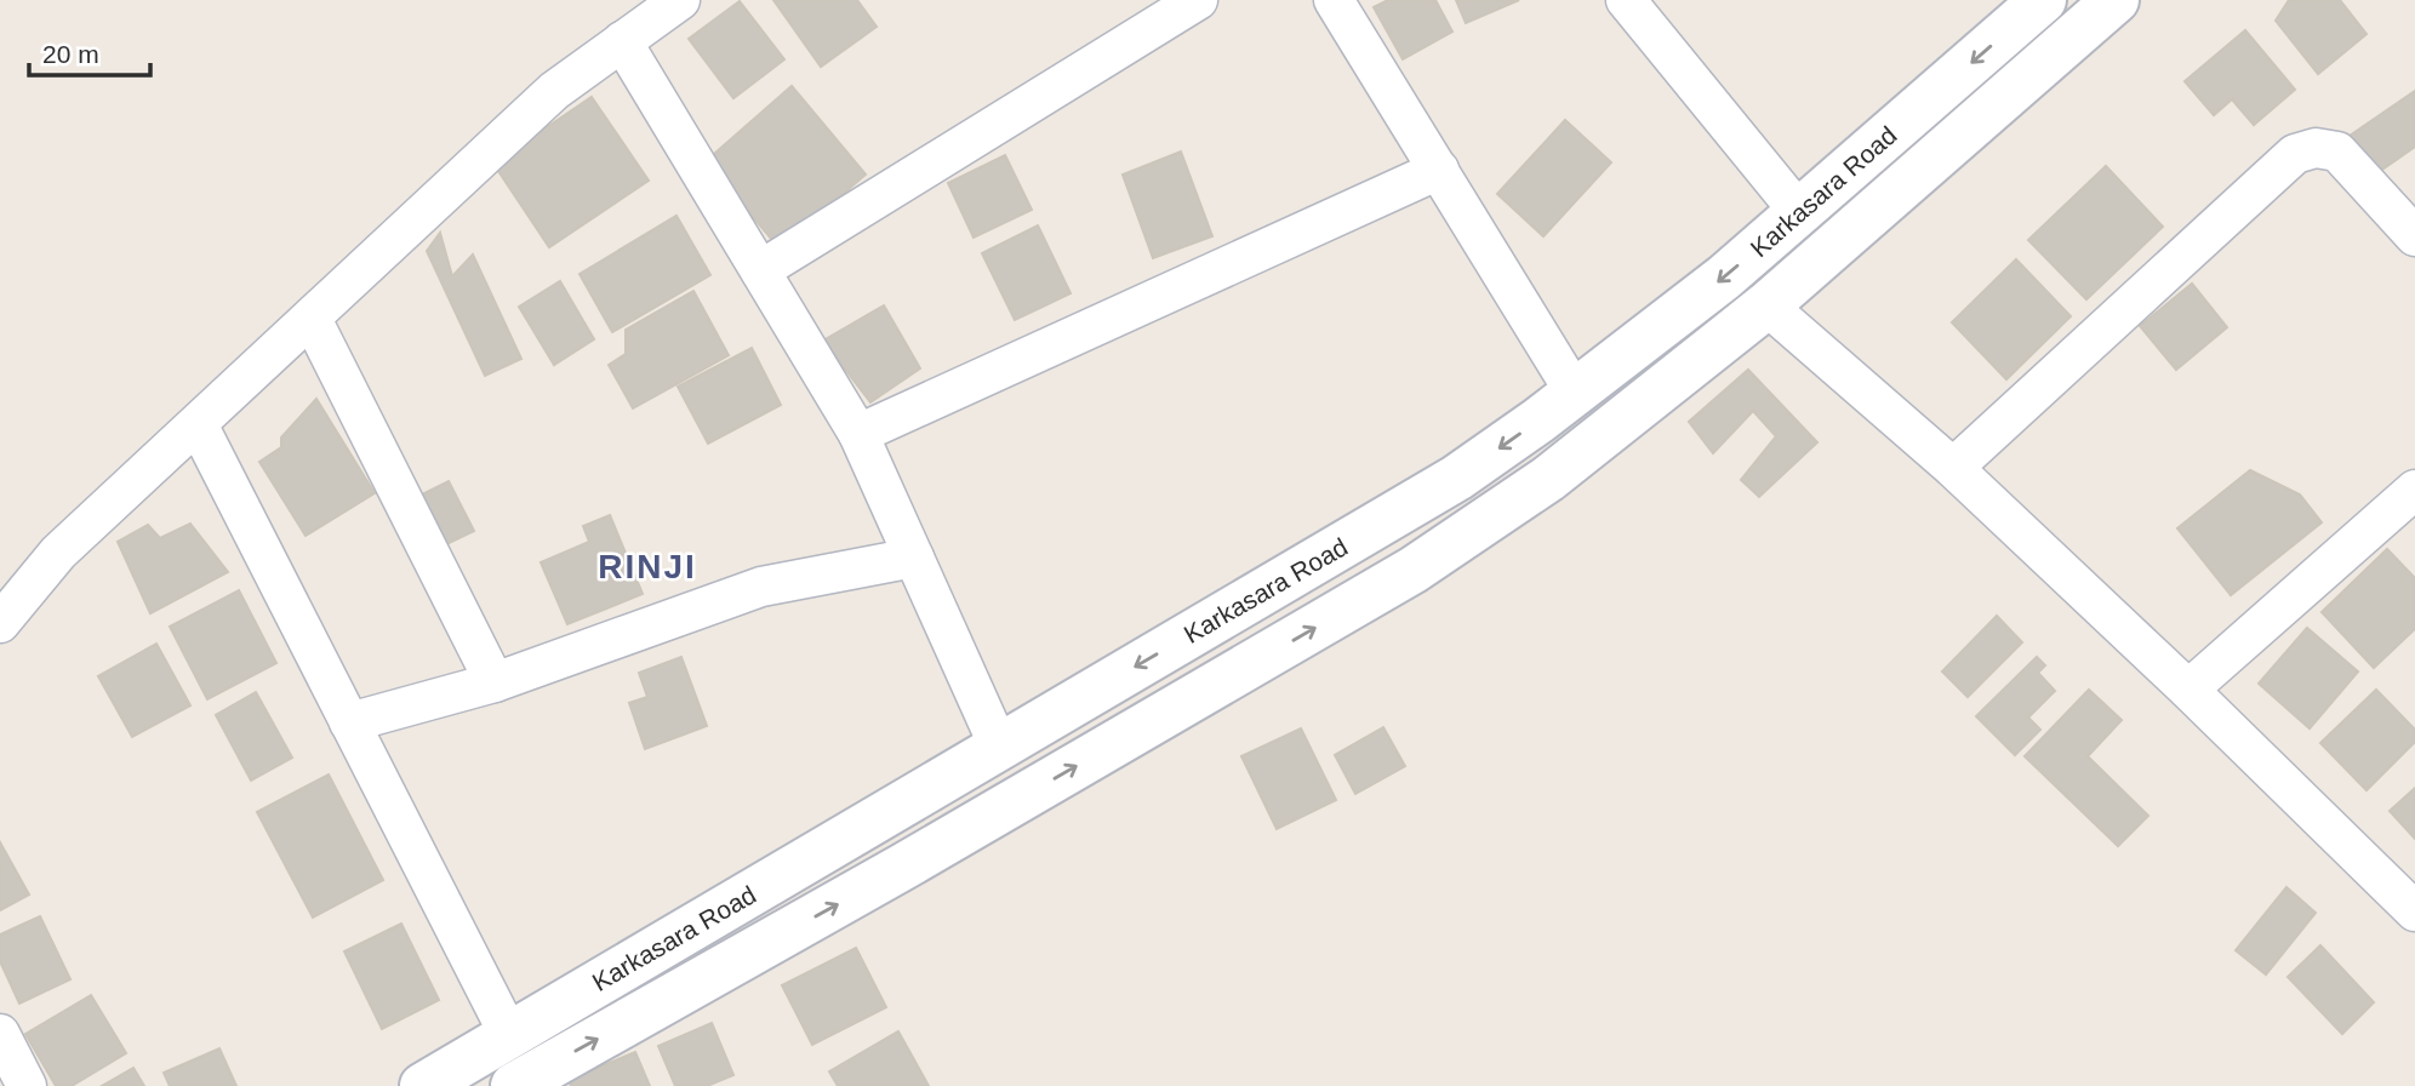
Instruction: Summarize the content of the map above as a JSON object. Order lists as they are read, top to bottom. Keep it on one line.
{"streets":{"main road":["Karkasara Road"]},"districts":["RINJI"],"scale_bar":"20 m"}
